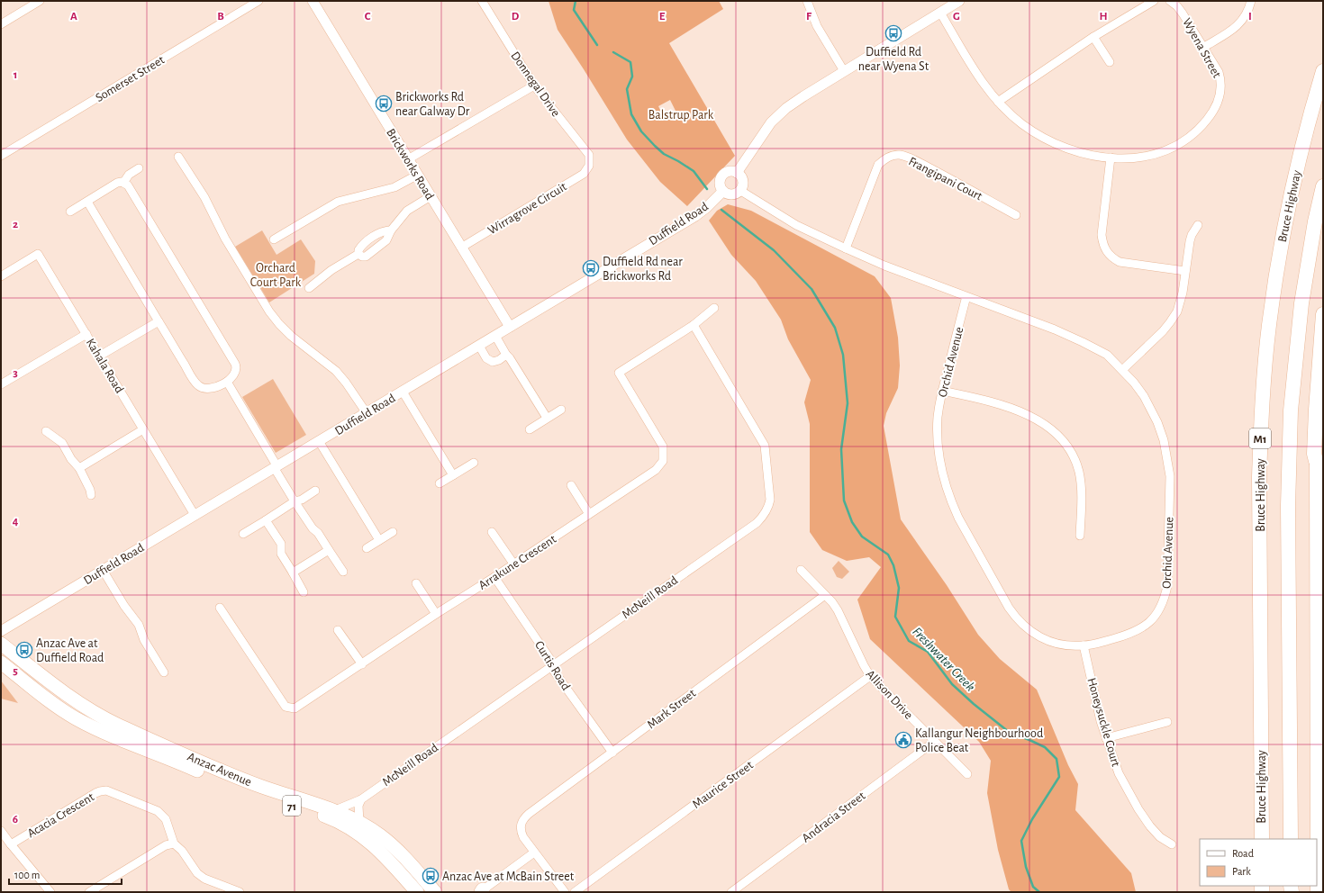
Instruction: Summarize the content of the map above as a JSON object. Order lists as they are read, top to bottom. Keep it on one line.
{"streets":{"highway":["Bruce Highway","M1","Anzac Avenue","71"],"street":["Wyena Street","Somerset Street","Donnegal Drive","Brickworks Road","Frangipani Court","Wirragrove Circuit","Duffield Road","Orchid Avenue","Kahala Road","Arrakune Crescent","McNeill Road","Curtis Road","Allison Drive","Mark Street","Honeysuckle Court","Maurice Street","Acacia Crescent","Andracia Street"]},"crossings":[["Donnegal Drive","Wirragrove Circuit"],["Brickworks Road","Wirragrove Circuit"],["Brickworks Road","Duffield Road"],["Frangipani Court","Orchid Avenue"],["Duffield Road","Orchid Avenue"],["Duffield Road","Kahala Road"],["Orchid Avenue","Honeysuckle Court"],["Arrakune Crescent","McNeill Road"],["Arrakune Crescent","Curtis Road"],["McNeill Road","Curtis Road"],["McNeill Road","Anzac Avenue"],["Curtis Road","Mark Street"],["Allison Drive","Mark Street"],["Allison Drive","Maurice Street"],["Allison Drive","Andracia Street"]],"water":["Freshwater Creek"],"parks":["Balstrup Park","Orchard Court Park"],"places":{"bus stop":["Duffield Rd near Wyena St","Brickworks Rd near Galway Dr","Duffield Rd near Brickworks Rd","Anzac Ave at Duffield Road","Anzac Ave at McBain Street"],"public building":["Kallangur Neighbourhood Police Beat"]},"legend":["Road","Park"],"scale_bar":"100 m","grid":{"columns":["A","B","C","D","E","F","G","H","I"],"rows":["1","2","3","4","5","6"]}}
